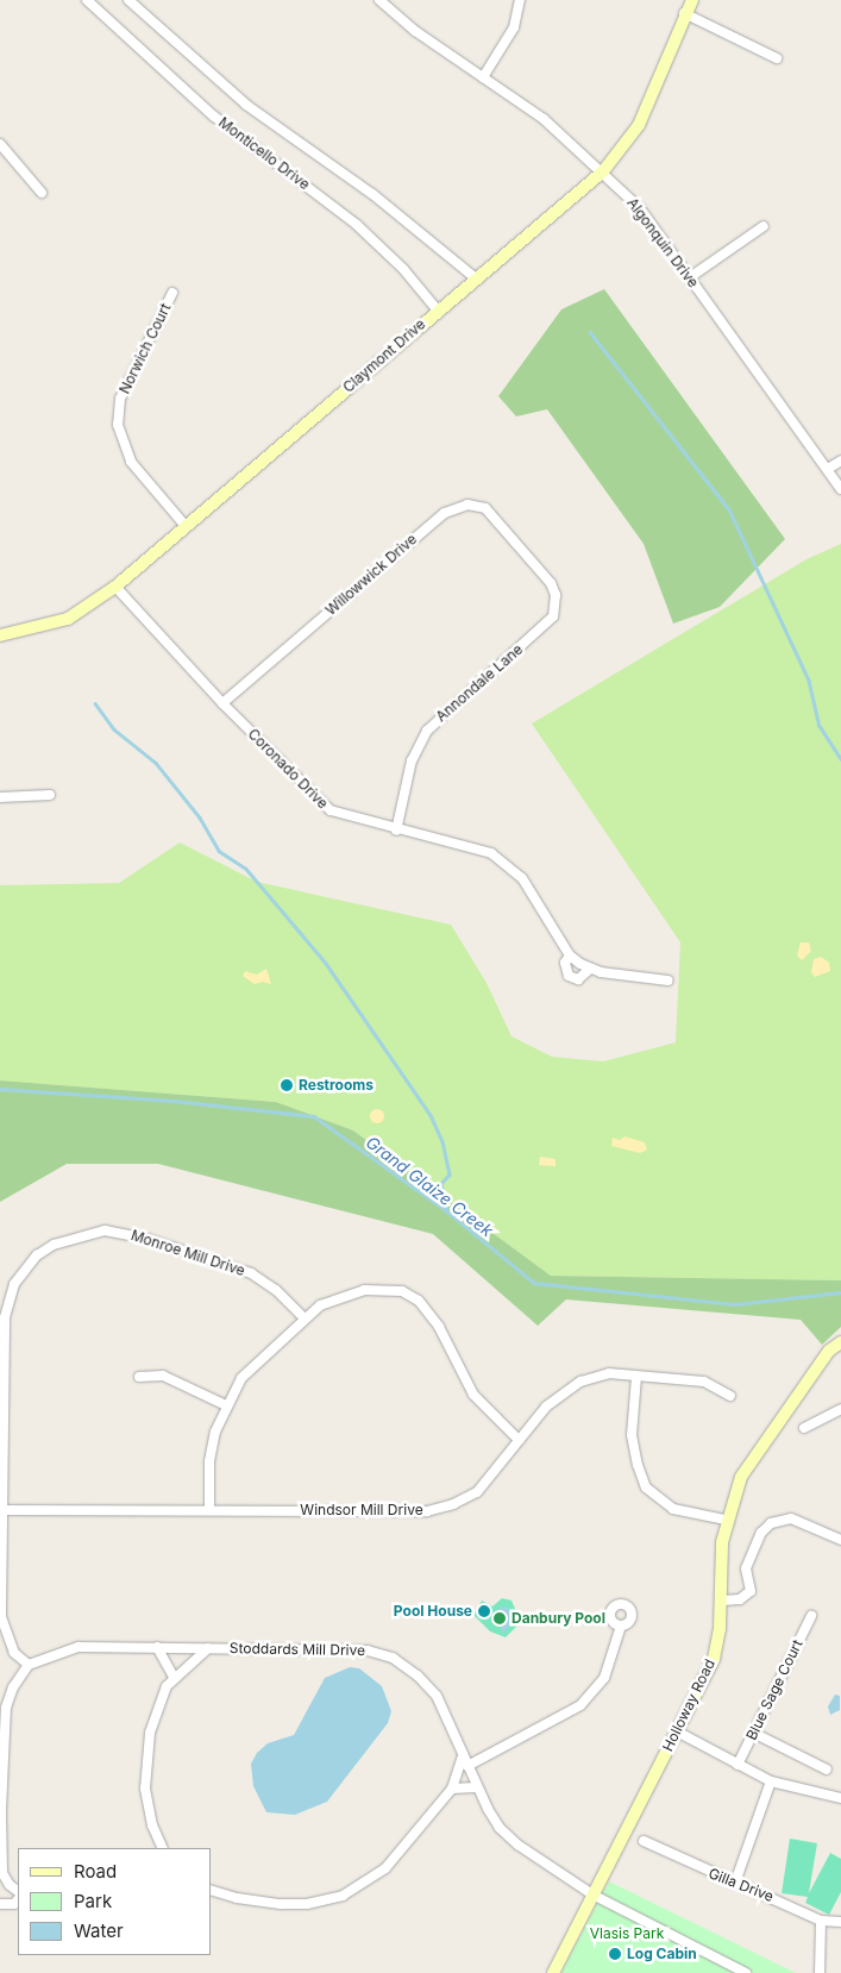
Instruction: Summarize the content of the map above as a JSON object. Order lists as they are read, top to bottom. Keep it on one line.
{"streets":{"street":["Monticello Drive","Algonquin Drive","Norwich Court","Claymont Drive","Willowwick Drive","Annondale Lane","Coronado Drive","Monroe Mill Drive","Windsor Mill Drive","Stoddards Mill Drive","Blue Sage Court","Holloway Road","Gilla Drive"]},"crossings":[["Monticello Drive","Claymont Drive"],["Algonquin Drive","Claymont Drive"],["Norwich Court","Claymont Drive"],["Claymont Drive","Coronado Drive"],["Willowwick Drive","Annondale Lane"],["Willowwick Drive","Coronado Drive"],["Annondale Lane","Coronado Drive"],["Monroe Mill Drive","Windsor Mill Drive"],["Monroe Mill Drive","Stoddards Mill Drive"],["Stoddards Mill Drive","Holloway Road"]],"water":["Grand Glaize Creek"],"parks":["Vlasis Park"],"places":["Restrooms","Pool House","Danbury Pool","Log Cabin"],"legend":["Road","Park","Water"]}
